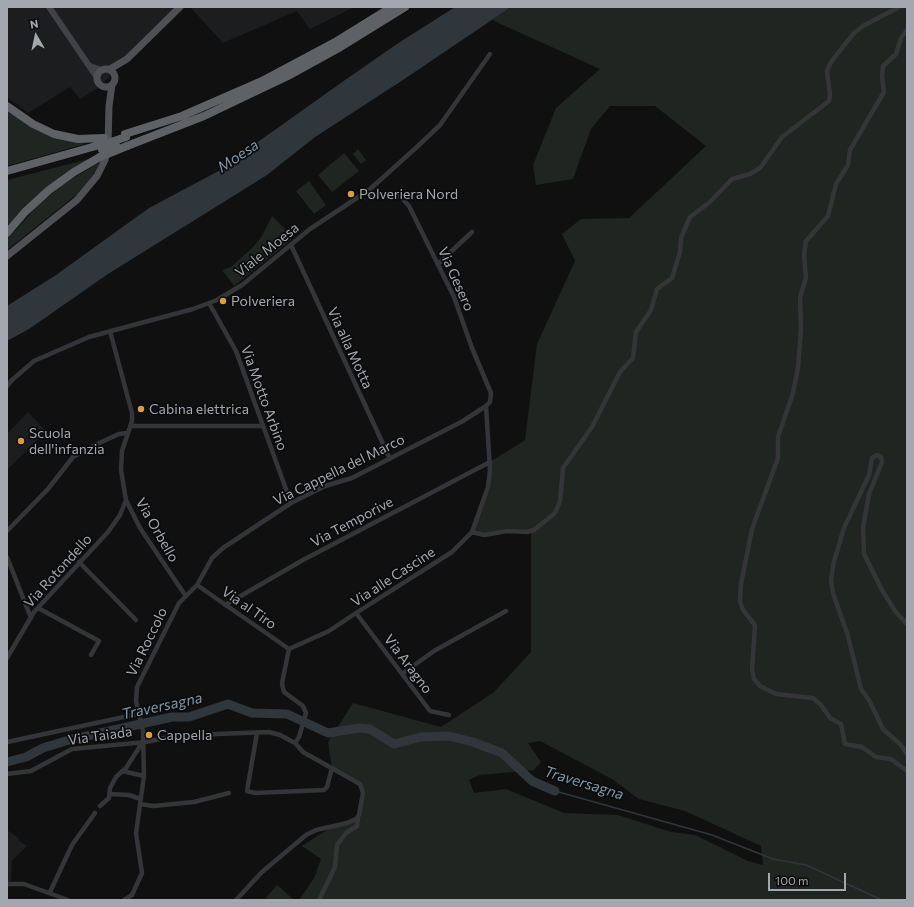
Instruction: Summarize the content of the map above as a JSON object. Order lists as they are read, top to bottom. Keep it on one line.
{"streets":{"street":["Viale Moesa","Via Gesero","Via alla Motta","Via Motto Arbino","Via Cappella del Marco","Via Temporive","Via Orbello","Via Rotondello","Via alle Cascine","Via al Tiro","Via Roccolo","Via Aragno","Via Taiada"]},"crossings":[["Viale Moesa","Via Gesero"],["Viale Moesa","Via alla Motta"],["Viale Moesa","Via Motto Arbino"],["Viale Moesa","Via Orbello"],["Via Gesero","Via Cappella del Marco"],["Via Gesero","Via alle Cascine"],["Via alla Motta","Via Cappella del Marco"],["Via Motto Arbino","Via Cappella del Marco"],["Via Cappella del Marco","Via Orbello"],["Via Cappella del Marco","Via alle Cascine"],["Via Cappella del Marco","Via al Tiro"],["Via Cappella del Marco","Via Roccolo"],["Via Temporive","Via alle Cascine"],["Via Temporive","Via al Tiro"],["Via Orbello","Via Rotondello"],["Via alle Cascine","Via al Tiro"],["Via alle Cascine","Via Aragno"],["Via Roccolo","Via Taiada"]],"water":["Moesa","Traversagna"],"places":["Polveriera Nord","Polveriera","Cabina elettrica","Scuola dell'infanzia","Cappella"],"scale_bar":"100 m","north":"top"}
